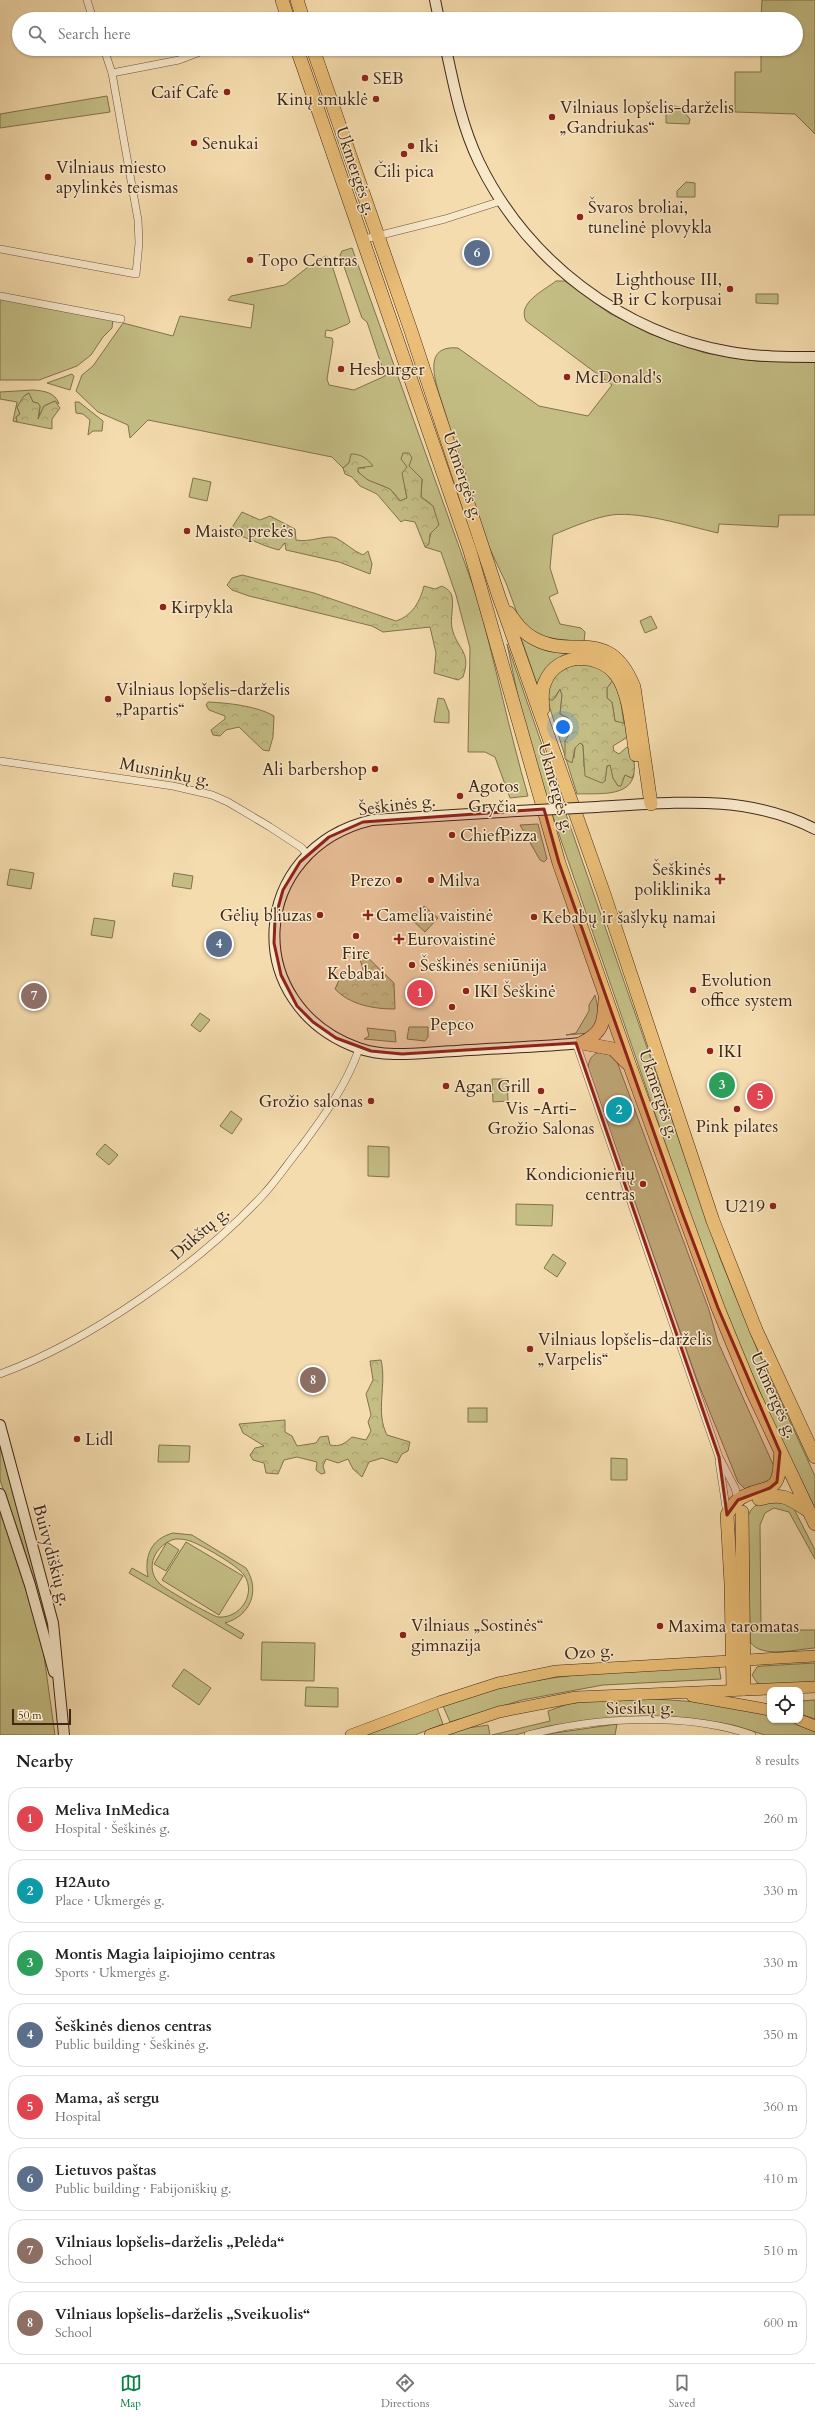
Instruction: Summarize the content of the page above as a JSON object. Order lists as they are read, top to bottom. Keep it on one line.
{"streets":{"highway":["Ukmergės g."],"main road":["Ozo g."],"street":["Musninkų g.","Šeškinės g.","Dūkštų g.","Buivydiškių g.","Siesikų g."]},"crossings":[["Musninkų g.","Šeškinės g."],["Šeškinės g.","Dūkštų g."]],"places":{"other":["SEB","Caif Cafe","Kinų smuklė","Vilniaus lopšelis-darželis „Gandriukas“","Senukai","Iki","Čili pica","Vilniaus miesto apylinkės teismas","Švaros broliai, tunelinė plovykla","Topo Centras","Lighthouse III, B ir C korpusai","Hesburger","McDonald's","Maisto prekės","Kirpykla","Vilniaus lopšelis-darželis „Papartis“","Ali barbershop","Agotos Gryčia","ChiefPizza","Prezo","Milva","Gėlių bliuzas","Kebabų ir šašlykų namai","Fire Kebabai","Šeškinės seniūnija","Evolution office system","IKI Šeškinė","Pepco","IKI","Agan Grill","Vis -Arti- Grožio Salonas","Grožio salonas","Pink pilates","Kondicionierių centras","U219","Vilniaus lopšelis-darželis „Varpelis“","Lidl","Maxima taromatas","Vilniaus „Sostinės“ gimnazija"],"health":["Šeškinės poliklinika","Camelia vaistinė","Eurovaistinė"]},"scale_bar":"50 m","page":{"search":"Search here","pins":["6","4","1","7","3","5","2","8"],"scale":"50 m","heading":["Nearby","8 results"],"list":[{"mark":"1","name":"Meliva InMedica","note":"Hospital · Šeškinės g.","value":"260 m"},{"mark":"2","name":"H2Auto","note":"Place · Ukmergės g.","value":"330 m"},{"mark":"3","name":"Montis Magia laipiojimo centras","note":"Sports · Ukmergės g.","value":"330 m"},{"mark":"4","name":"Šeškinės dienos centras","note":"Public building · Šeškinės g.","value":"350 m"},{"mark":"5","name":"Mama, aš sergu","note":"Hospital","value":"360 m"},{"mark":"6","name":"Lietuvos paštas","note":"Public building · Fabijoniškių g.","value":"410 m"},{"mark":"7","name":"Vilniaus lopšelis-darželis „Pelėda“","note":"School","value":"510 m"},{"mark":"8","name":"Vilniaus lopšelis-darželis „Sveikuolis“","note":"School","value":"600 m"}],"nav":["Map","Directions","Saved"]}}
